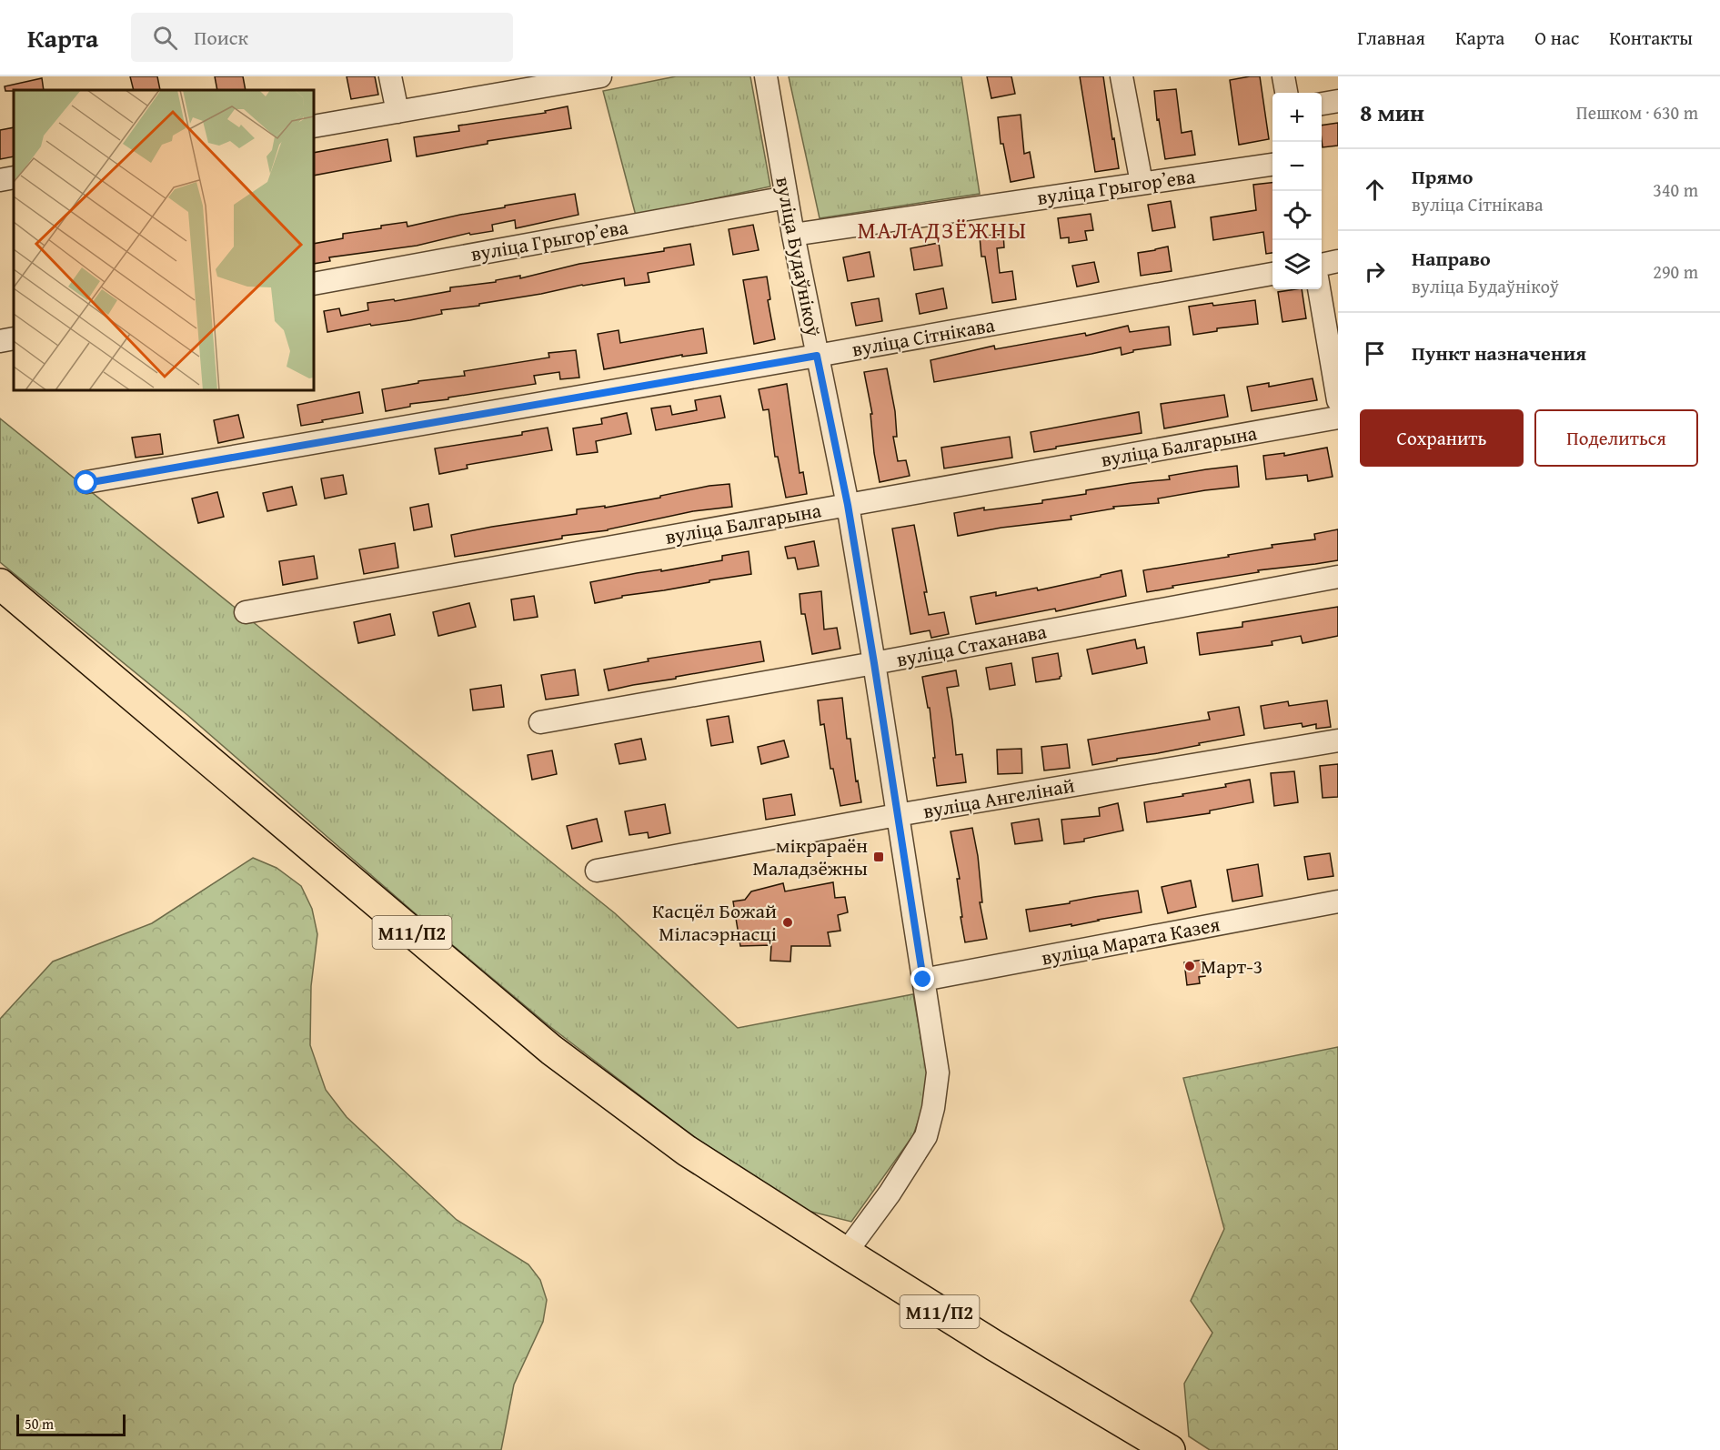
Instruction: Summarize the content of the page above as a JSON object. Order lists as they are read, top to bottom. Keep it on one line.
{"streets":{"highway":["М11/П2"],"street":["вуліца Грыгорʼева","вуліца Будаўнікоў","вуліца Сітнікава","вуліца Балгарына","вуліца Стаханава","вуліца Ангелінай","вуліца Марата Казея"]},"crossings":[["вуліца Грыгорʼева","вуліца Будаўнікоў"],["вуліца Будаўнікоў","вуліца Сітнікава"],["вуліца Будаўнікоў","вуліца Балгарына"],["вуліца Будаўнікоў","вуліца Стаханава"],["вуліца Будаўнікоў","вуліца Ангелінай"],["вуліца Будаўнікоў","М11/П2"],["вуліца Будаўнікоў","вуліца Марата Казея"]],"districts":["МАЛАДЗЁЖНЫ"],"places":{"transit":["мікрараён Маладзёжны"],"other":["Касцёл Божай Міласэрнасці","Март-3"]},"scale_bar":"50 m","page":{"header":"Карта","search":"Поиск","nav":["Главная","Карта","О нас","Контакты"],"heading":["8 мин","Пешком · 630 m"],"map_buttons":["+","−"],"list":[["Прямо","вуліца Сітнікава","340 m"],["Направо","вуліца Будаўнікоў","290 m"],"Пункт назначения"],"buttons":["Сохранить","Поделиться"],"scale":"50 m"}}
